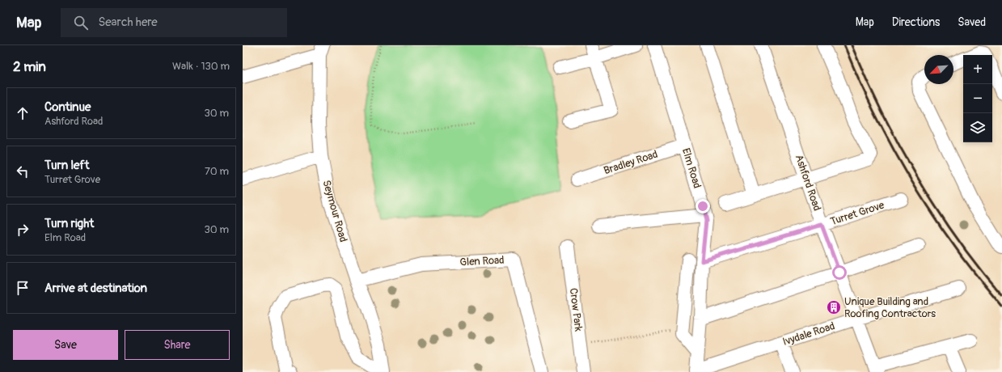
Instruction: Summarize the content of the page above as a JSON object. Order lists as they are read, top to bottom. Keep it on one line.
{"streets":{"street":["Bradley Road","Elm Road","Ashford Road","Seymour Road","Turret Grove","Glen Road","Crow Park","Ivydale Road"]},"crossings":[["Bradley Road","Elm Road"],["Elm Road","Turret Grove"],["Elm Road","Ivydale Road"],["Ashford Road","Turret Grove"],["Ashford Road","Ivydale Road"],["Seymour Road","Glen Road"]],"places":{"building":["Unique Building and Roofing Contractors"]},"north":"bottom left","page":{"header":"Map","search":"Search here","nav":["Map","Directions","Saved"],"heading":["2 min","Walk · 130 m"],"map_buttons":["+","−"],"list":[["Continue","Ashford Road","30 m"],["Turn left","Turret Grove","70 m"],["Turn right","Elm Road","30 m"],"Arrive at destination"],"buttons":["Save","Share"]}}
